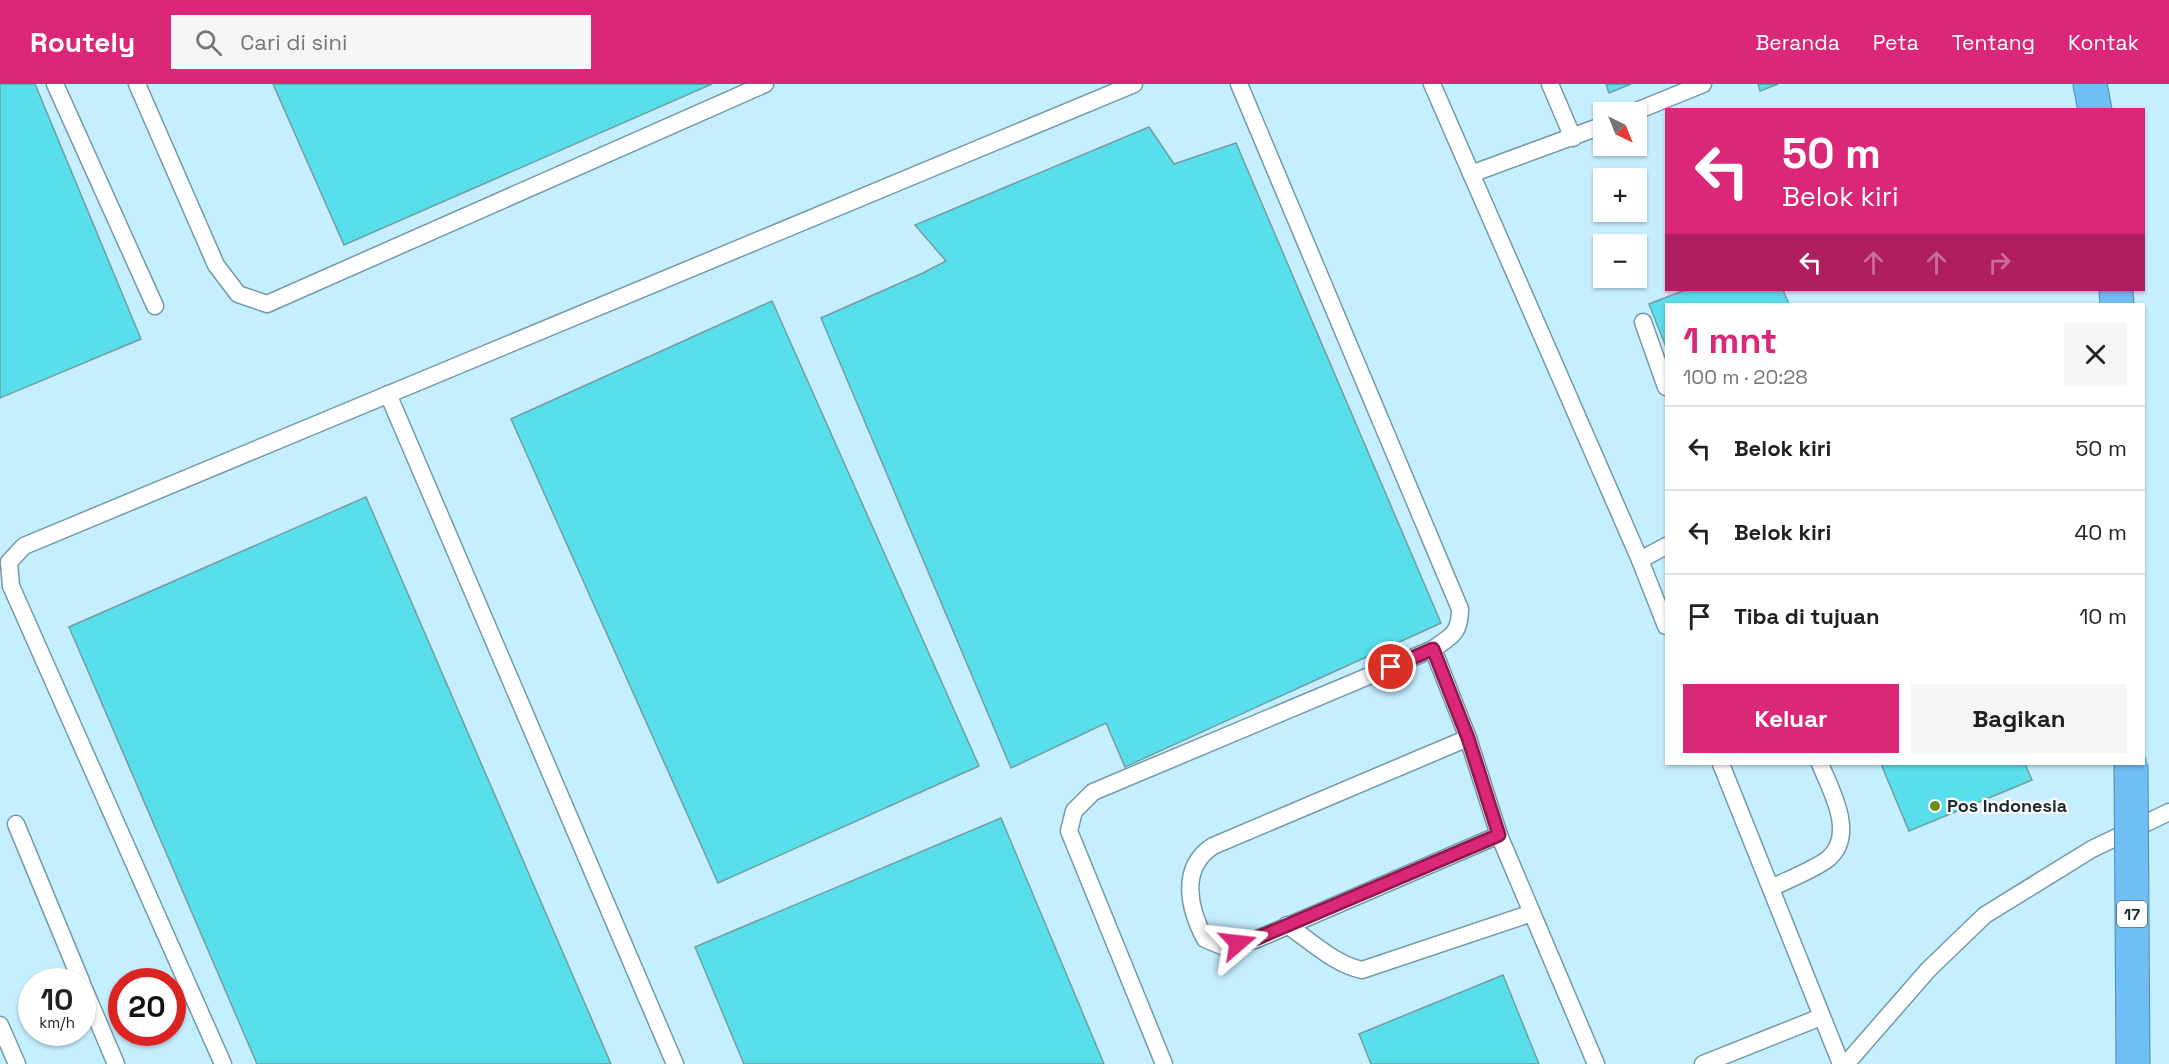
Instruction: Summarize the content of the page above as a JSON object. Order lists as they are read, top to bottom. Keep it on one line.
{"streets":{"highway":["17"]},"places":["Pos Indonesia"],"north":"bottom right","page":{"header":"Routely","search":"Cari di sini","nav":["Beranda","Peta","Tentang","Kontak"],"map_buttons":["+","−"],"turn":["50 m","Belok kiri"],"heading":["1 mnt","100 m · 20:28"],"list":[{"name":"Belok kiri","value":"50 m"},{"name":"Belok kiri","value":"40 m"},{"name":"Tiba di tujuan","value":"10 m"}],"buttons":["Keluar","Bagikan"],"speed":"10 km/h","limit":"20"}}
